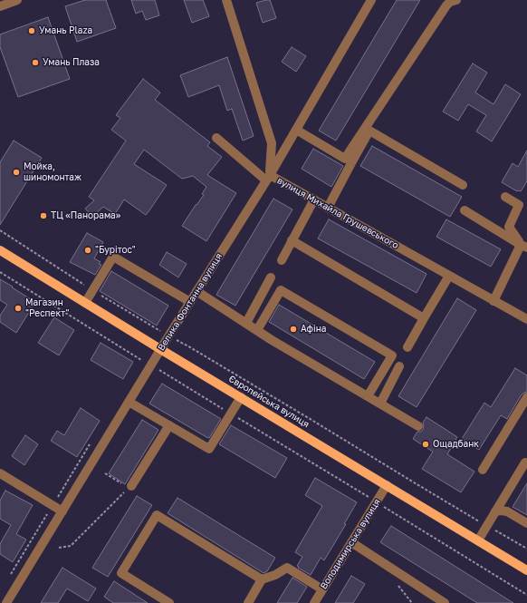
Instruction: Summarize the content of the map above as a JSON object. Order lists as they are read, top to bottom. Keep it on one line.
{"streets":{"main road":["Європейська вулиця"],"street":["вулиця Михайла Грушевського","Велика Фонтанна вулиця","Володимирська вулиця"]},"crossings":[["вулиця Михайла Грушевського","Велика Фонтанна вулиця"],["Велика Фонтанна вулиця","Європейська вулиця"],["Європейська вулиця","Володимирська вулиця"]],"places":["Умань Plaza","Умань Плаза","Мойка, шиномонтаж","ТЦ «Панорама»","\"Бурітос\"","Магазин \"Респект\"","Афіна","Ощадбанк"]}
